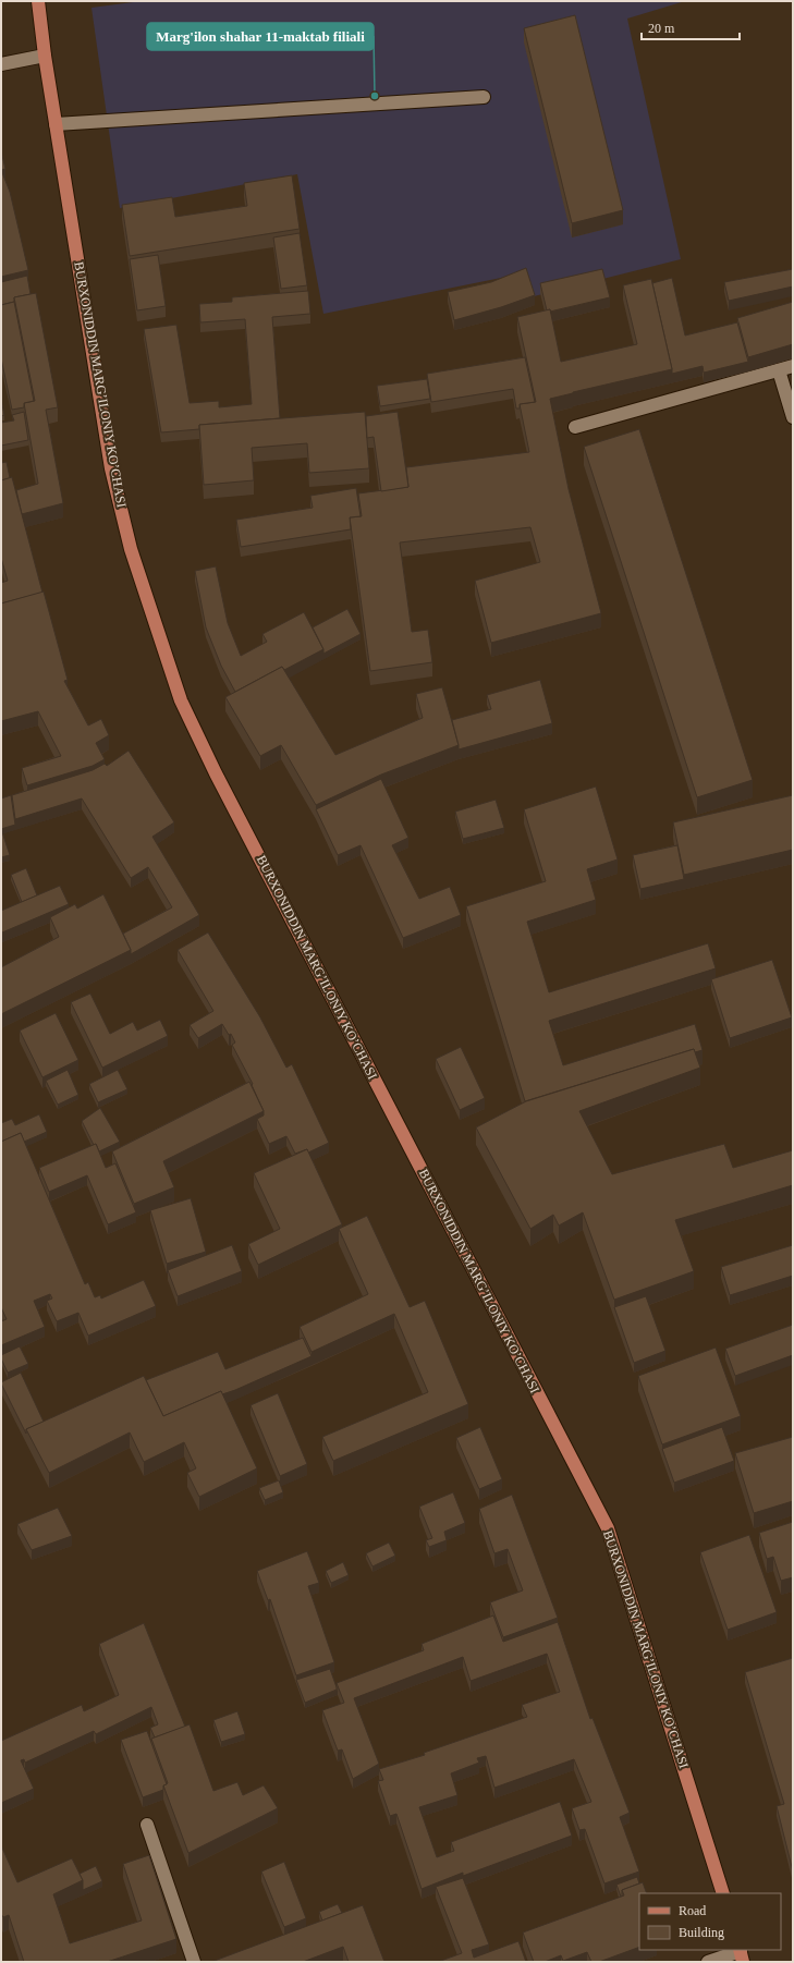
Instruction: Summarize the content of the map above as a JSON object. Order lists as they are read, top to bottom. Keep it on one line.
{"streets":{"main road":["BURXONIDDIN MARG’ILONIY KO’CHASI"]},"places":["Marg'ilon shahar 11-maktab filiali"],"legend":["Road","Building"],"scale_bar":"20 m"}
